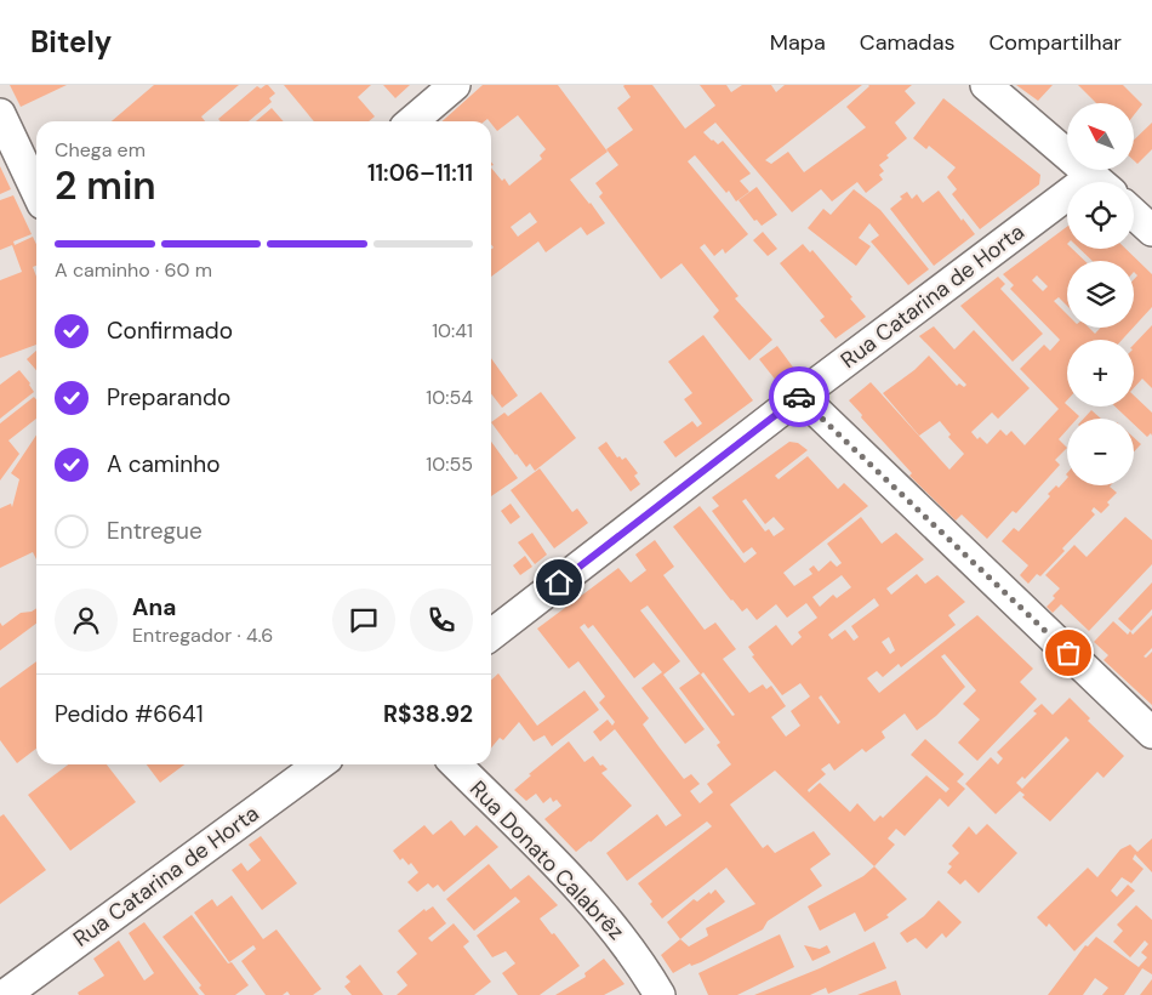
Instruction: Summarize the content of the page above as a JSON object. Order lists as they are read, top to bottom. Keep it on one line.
{"streets":{"street":["Rua Catarina de Horta","Rua Donato Calabrêz"]},"north":"top left","page":{"header":"Bitely","nav":["Mapa","Camadas","Compartilhar"],"map_buttons":["+","−"],"heading":["2 min","Chega em","11:06–11:11"],"panel":["Ana","Entregador · 4.6","Pedido #6641","R$38.92"],"bar":"A caminho · 60 m","list":[["Confirmado","10:41"],["Preparando","10:54"],["A caminho","10:55"],"Entregue"]}}
